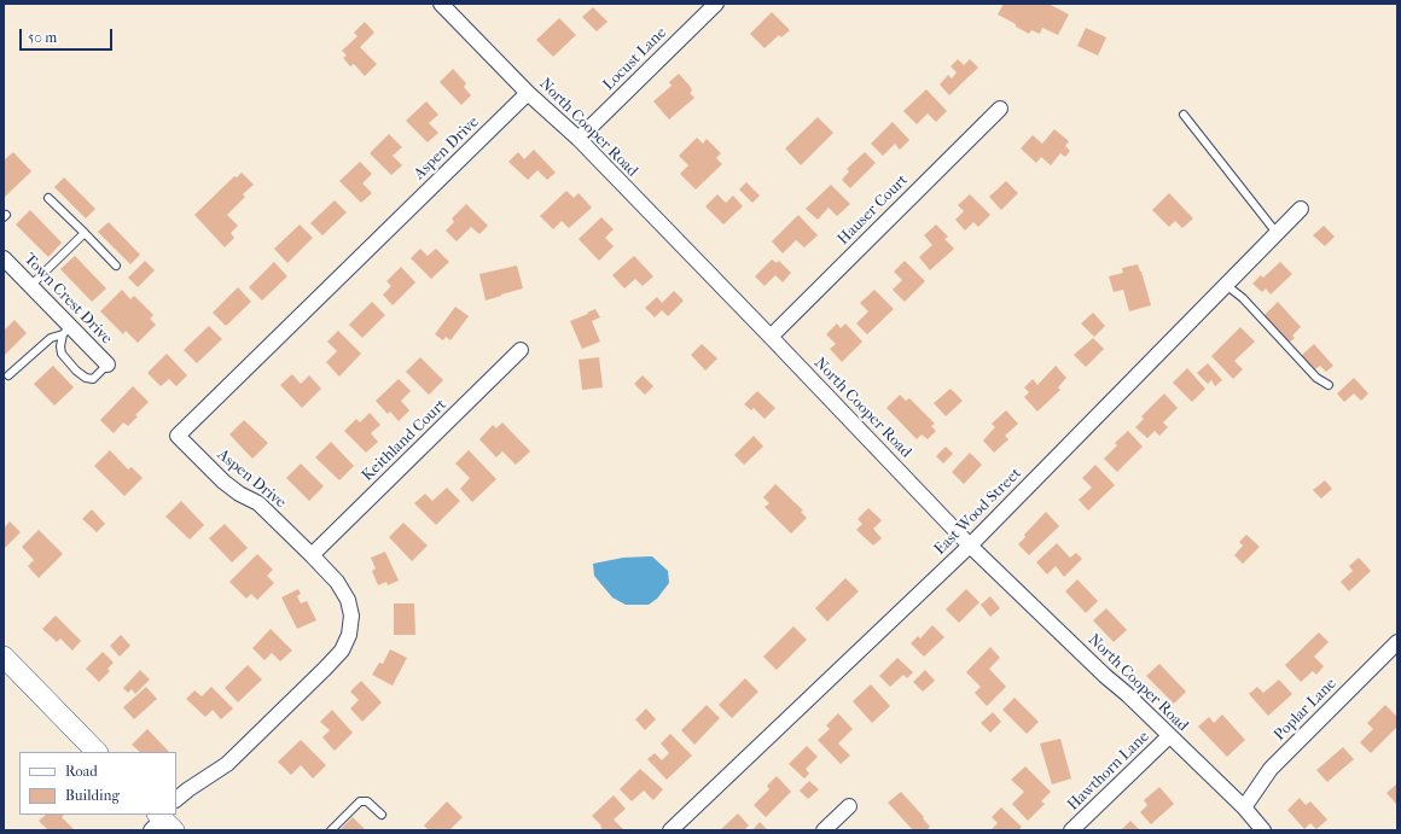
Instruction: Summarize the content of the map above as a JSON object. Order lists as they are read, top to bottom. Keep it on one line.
{"streets":{"street":["Locust Lane","North Cooper Road","Aspen Drive","Hauser Court","Town Crest Drive","Keithland Court","East Wood Street","Poplar Lane","Hawthorn Lane"]},"crossings":[["Locust Lane","North Cooper Road"],["North Cooper Road","Aspen Drive"],["North Cooper Road","Hauser Court"],["North Cooper Road","East Wood Street"],["North Cooper Road","Poplar Lane"],["North Cooper Road","Hawthorn Lane"],["Aspen Drive","Keithland Court"]],"legend":["Road","Building"],"scale_bar":"50 m"}
